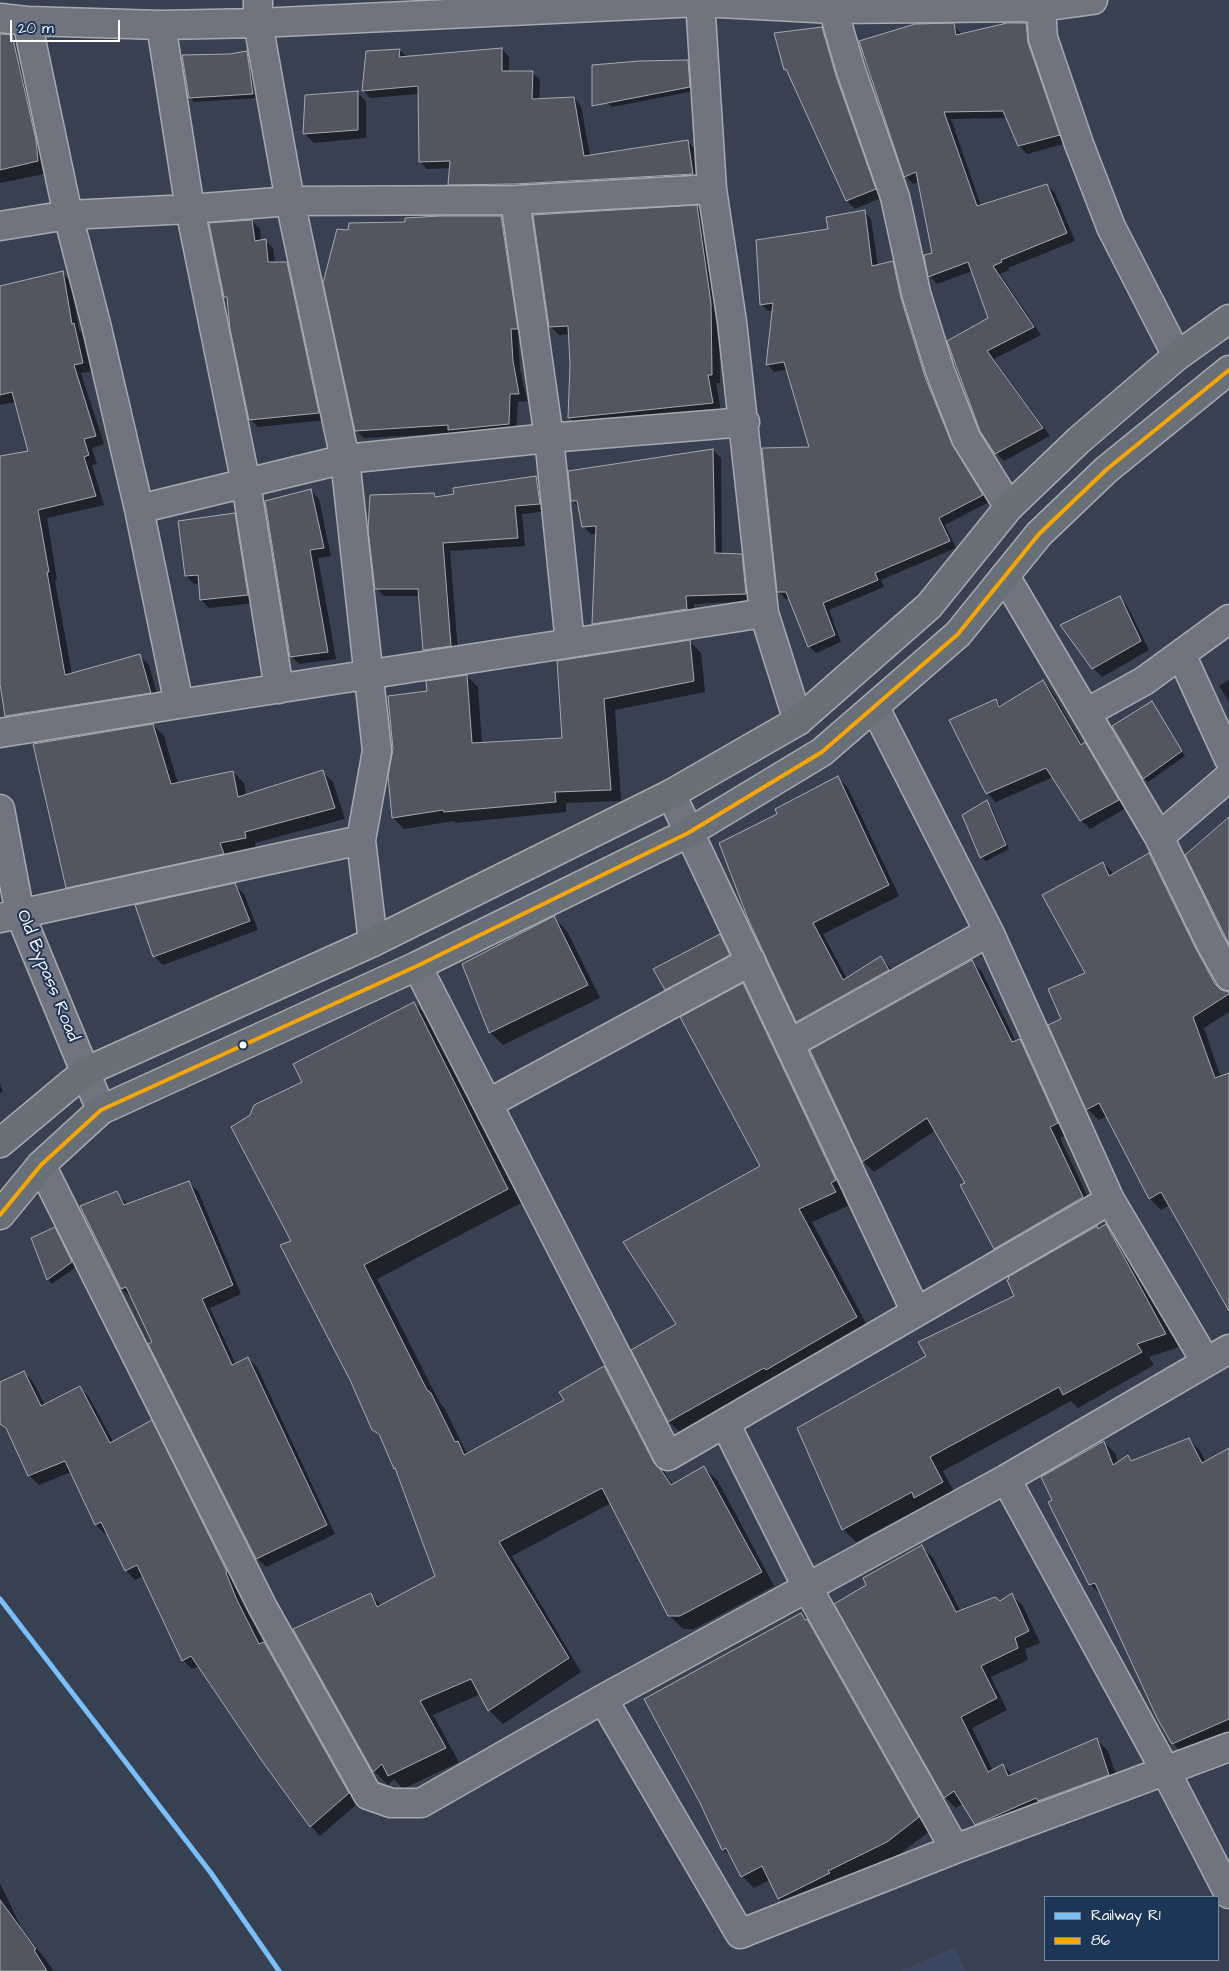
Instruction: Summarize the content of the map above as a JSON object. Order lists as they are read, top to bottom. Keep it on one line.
{"streets":{"street":["Old Bypass Road"]},"lines":["transit line 86","rail line R1"],"legend":["Railway R1","86"],"scale_bar":"20 m"}
